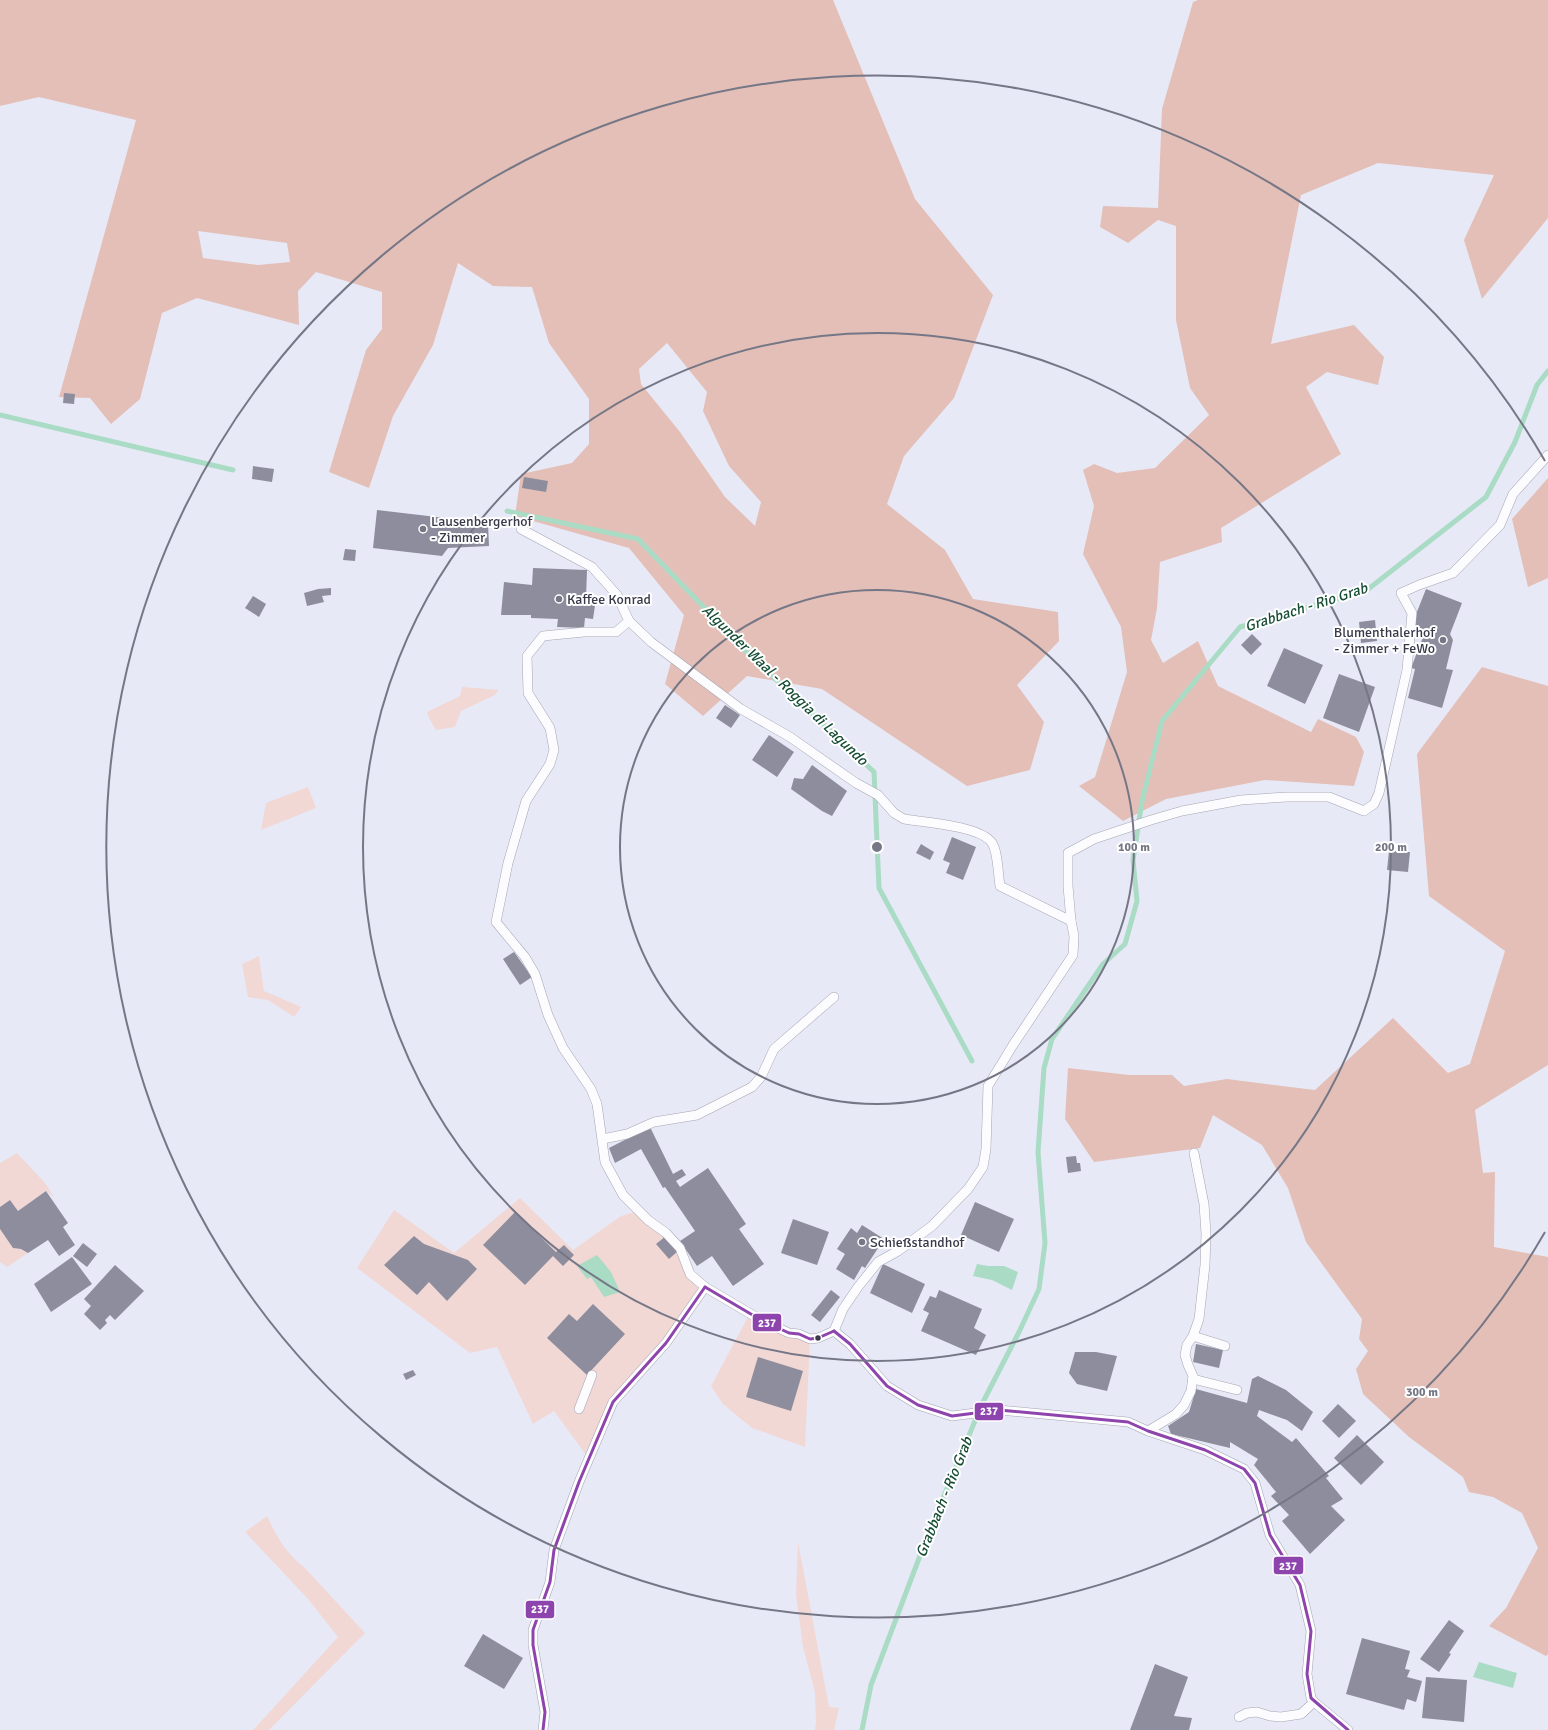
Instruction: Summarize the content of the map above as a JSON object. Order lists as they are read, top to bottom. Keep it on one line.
{"water":["Grabbach - Rio Grab","Algunder Waal - Roggia di Lagundo"],"places":["Lausenbergerhof - Zimmer","Kaffee Konrad","Blumenthalerhof - Zimmer + FeWo","Schießstandhof"],"lines":["transit line 237"],"rings":["100 m","200 m","300 m"]}
